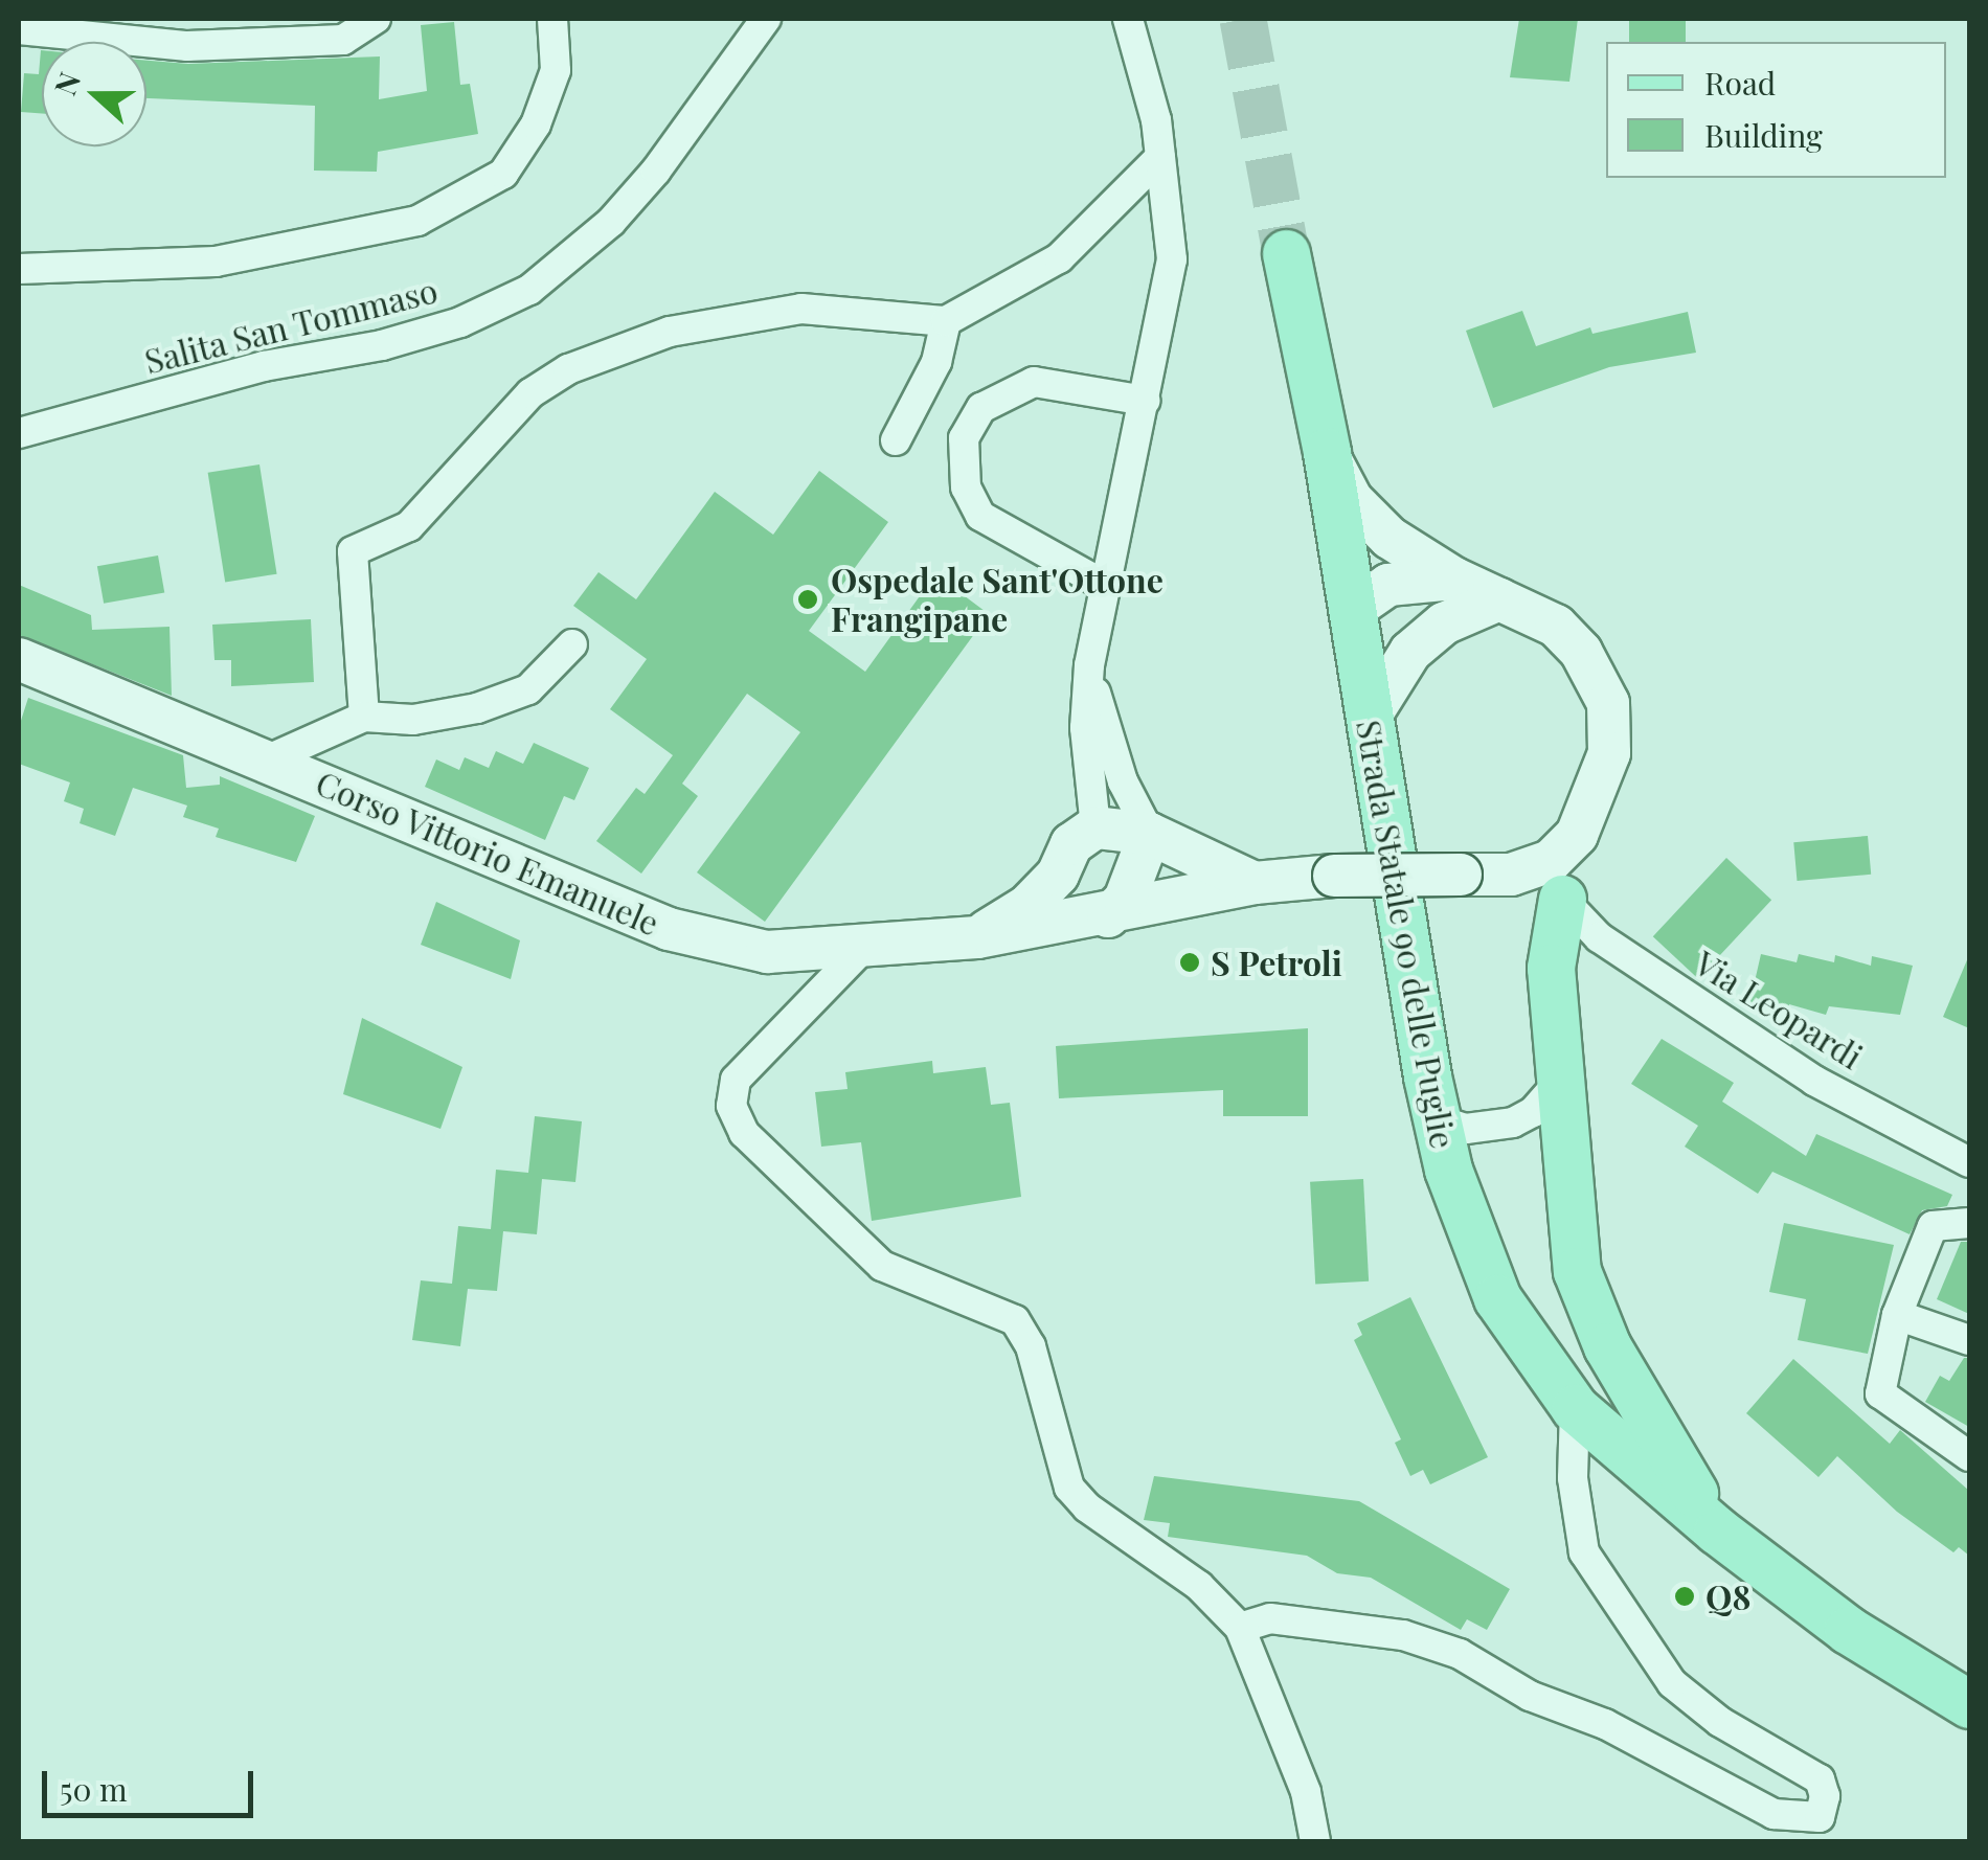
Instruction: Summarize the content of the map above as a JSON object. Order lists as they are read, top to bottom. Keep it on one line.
{"streets":{"main road":["Strada Statale 90 delle Puglie"],"street":["Salita San Tommaso","Corso Vittorio Emanuele","Via Leopardi"]},"crossings":[["Corso Vittorio Emanuele","Via Leopardi"]],"places":["Ospedale Sant'Ottone Frangipane","S Petroli","Q8"],"legend":["Road","Building"],"scale_bar":"50 m","north":"left"}
